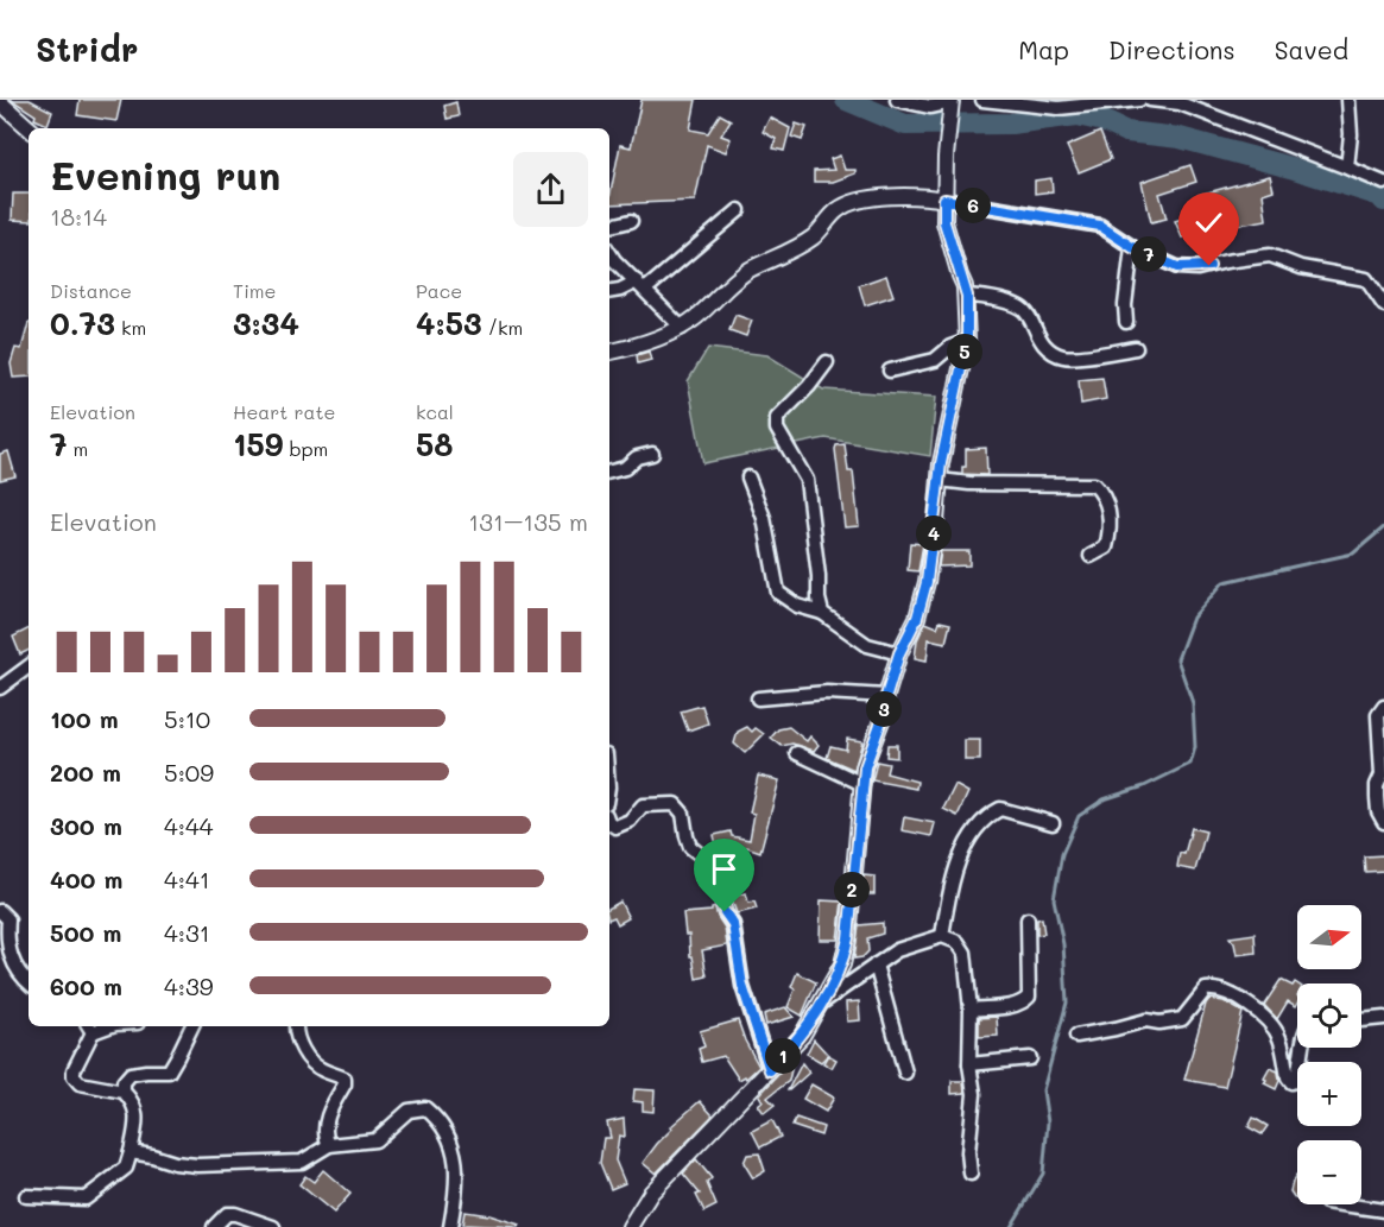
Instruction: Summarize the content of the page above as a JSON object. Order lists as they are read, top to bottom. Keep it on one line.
{"north":"right","page":{"header":"Stridr","nav":["Map","Directions","Saved"],"heading":["Evening run","18:14"],"pins":["6","7","5","4","3","2","1"],"stats":[["Distance","0.73 km"],["Time","3:34"],["Pace","4:53 /km"],["Elevation","7 m"],["Heart rate","159 bpm"],["kcal","58"]],"chart":["Elevation","131–135 m"],"list":[{"name":"100 m","note":"5:10"},{"name":"200 m","note":"5:09"},{"name":"300 m","note":"4:44"},{"name":"400 m","note":"4:41"},{"name":"500 m","note":"4:31"},{"name":"600 m","note":"4:39"}],"map_buttons":["+","−"]}}
